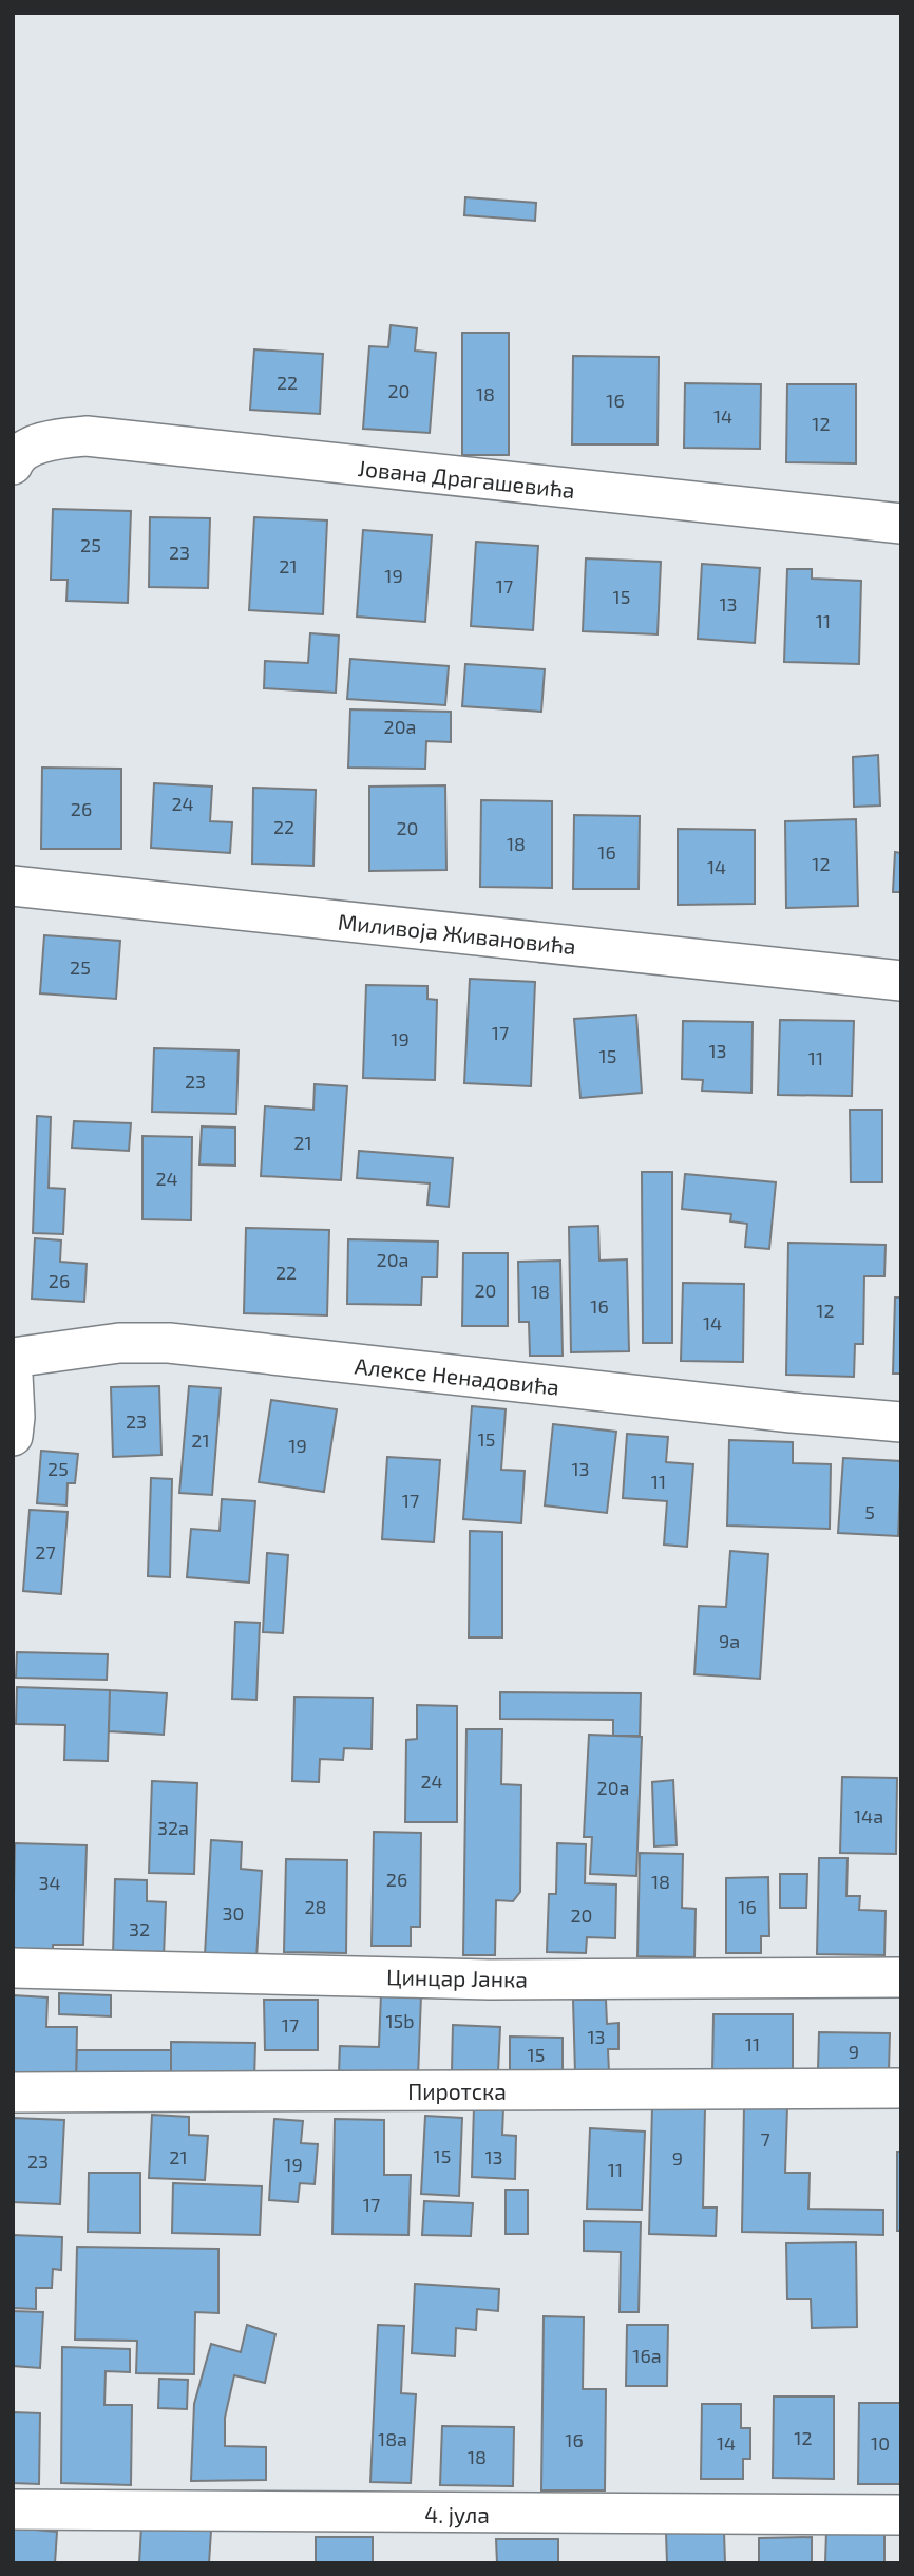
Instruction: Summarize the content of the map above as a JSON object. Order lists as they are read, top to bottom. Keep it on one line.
{"streets":{"street":["Јована Драгашевића","Миливоја Живановића","Алексе Ненадовића","Цинцар Јанка","Пиротска","4. јула"]},"house_numbers":["22","20","18","16","14","12","25","23","21","19","17","15","13","11","20a","24","26","22","20","18","16","12","14","25","17","19","13","15","11","23","21","24","20a","22","26","20","18","16","12","14","23","15","21","19","25","13","11","17","5","27","9a","24","20a","14a","32a","26","18","34","28","16","30","20","32","15b","17","13","11","9","15","7","15","21","13","9","23","19","11","17","16a","12","18a","16","14","10","18"]}
